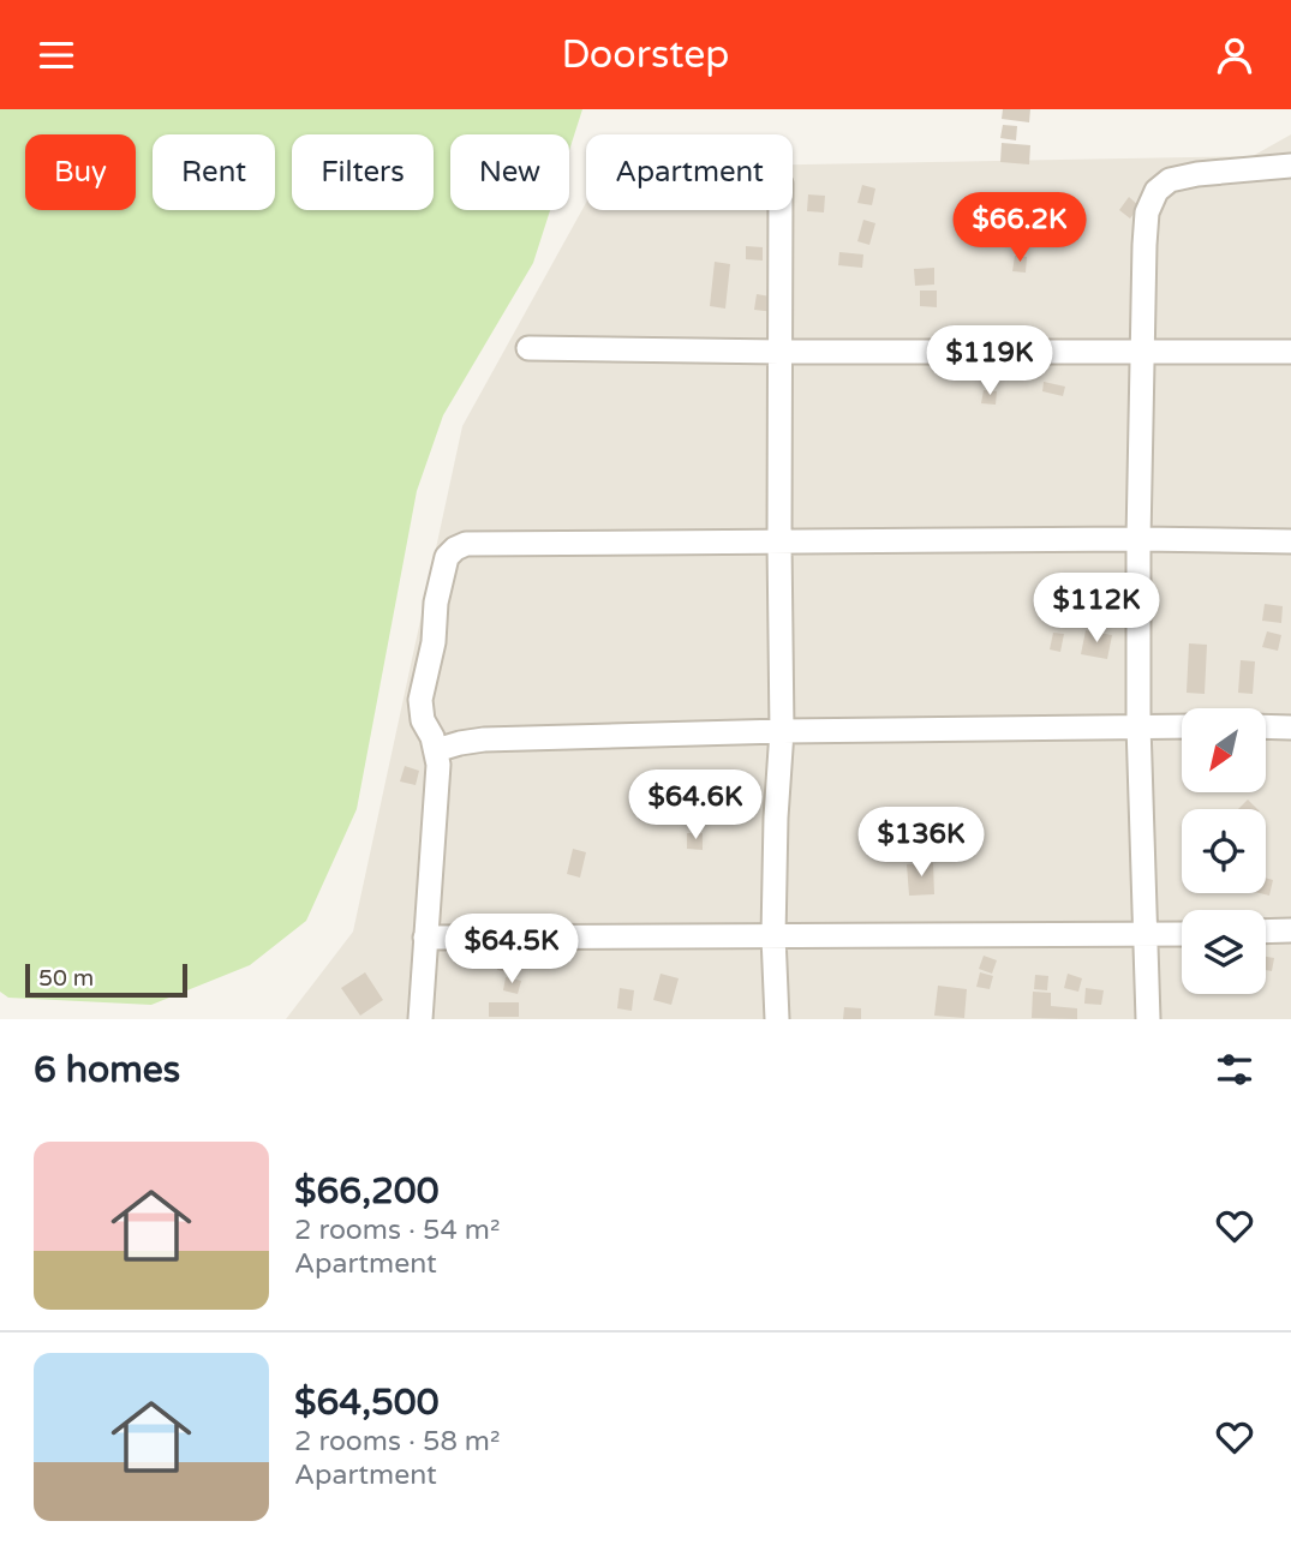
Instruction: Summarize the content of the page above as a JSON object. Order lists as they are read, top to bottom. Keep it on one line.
{"scale_bar":"50 m","north":"bottom left","page":{"header":"Doorstep","chip":["Buy","Rent","Filters","New","Apartment"],"price":["$66.2K","$119K","$112K","$64.6K","$136K","$64.5K"],"scale":"50 m","heading":"6 homes","list":[{"name":"$66,200","note":"2 rooms · 54 m² · Apartment"},{"name":"$64,500","note":"2 rooms · 58 m² · Apartment"}]}}
